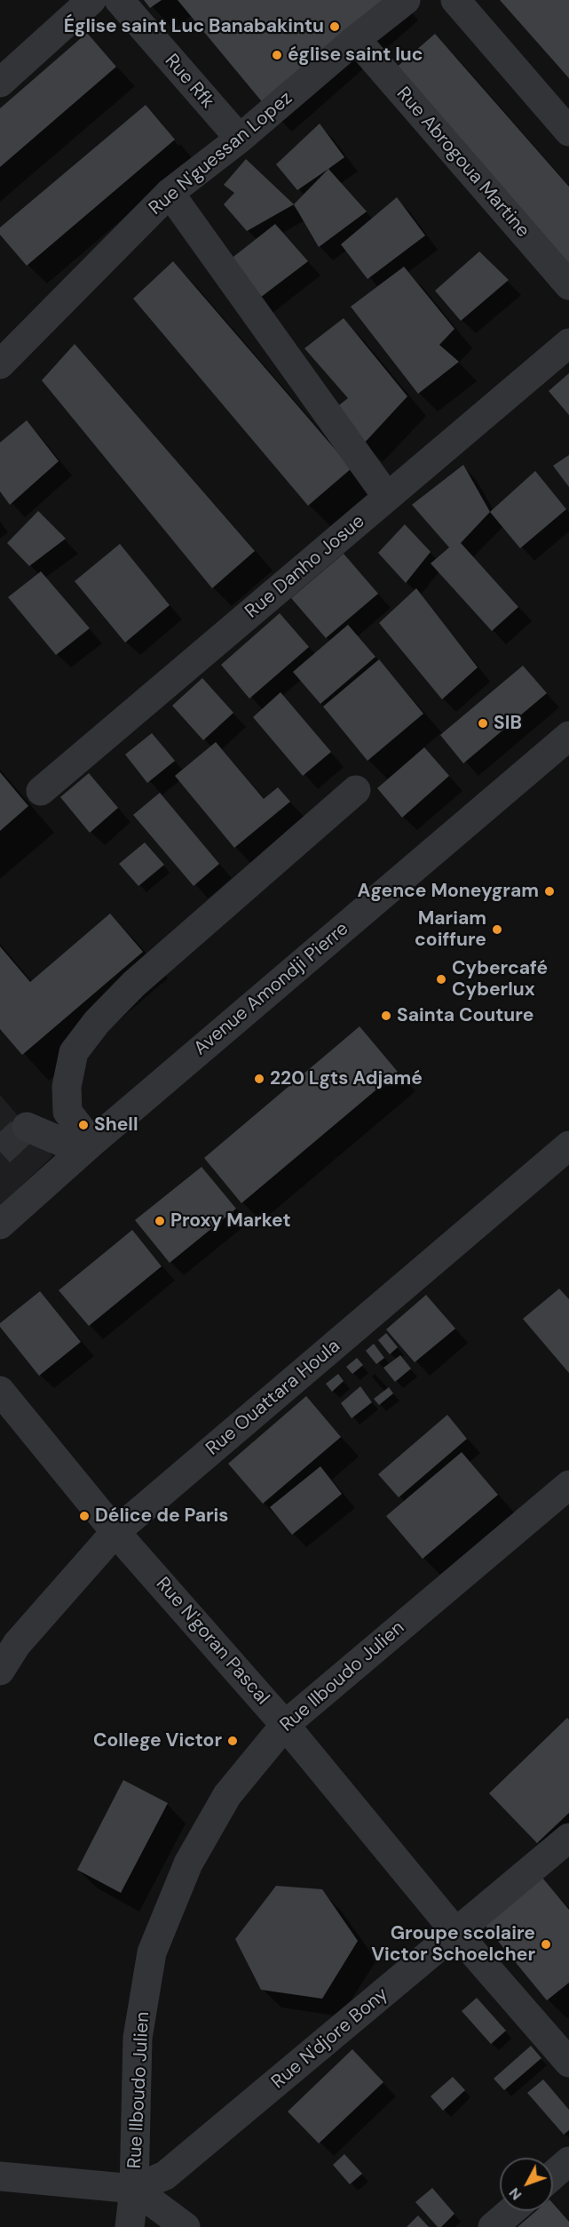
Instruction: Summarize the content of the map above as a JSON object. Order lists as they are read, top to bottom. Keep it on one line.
{"streets":{"street":["Rue Rfk","Rue N'guessan Lopez","Rue Abrogoua Martine","Rue Danho Josue","Avenue Amondji Pierre","Rue Ouattara Houla","Rue N'goran Pascal","Rue Ilboudo Julien","Rue N'djore Bony"]},"crossings":[["Rue Rfk","Rue N'guessan Lopez"],["Rue N'guessan Lopez","Rue Abrogoua Martine"],["Rue Ouattara Houla","Rue N'goran Pascal"],["Rue N'goran Pascal","Rue Ilboudo Julien"],["Rue N'goran Pascal","Rue N'djore Bony"],["Rue Ilboudo Julien","Rue N'djore Bony"]],"places":["Église saint Luc Banabakintu","église saint luc","SIB","Agence Moneygram","Mariam coiffure","Cybercafé Cyberlux","Sainta Couture","220 Lgts Adjamé","Shell","Proxy Market","Délice de Paris","College Victor","Groupe scolaire Victor Schoelcher"],"north":"bottom left"}
